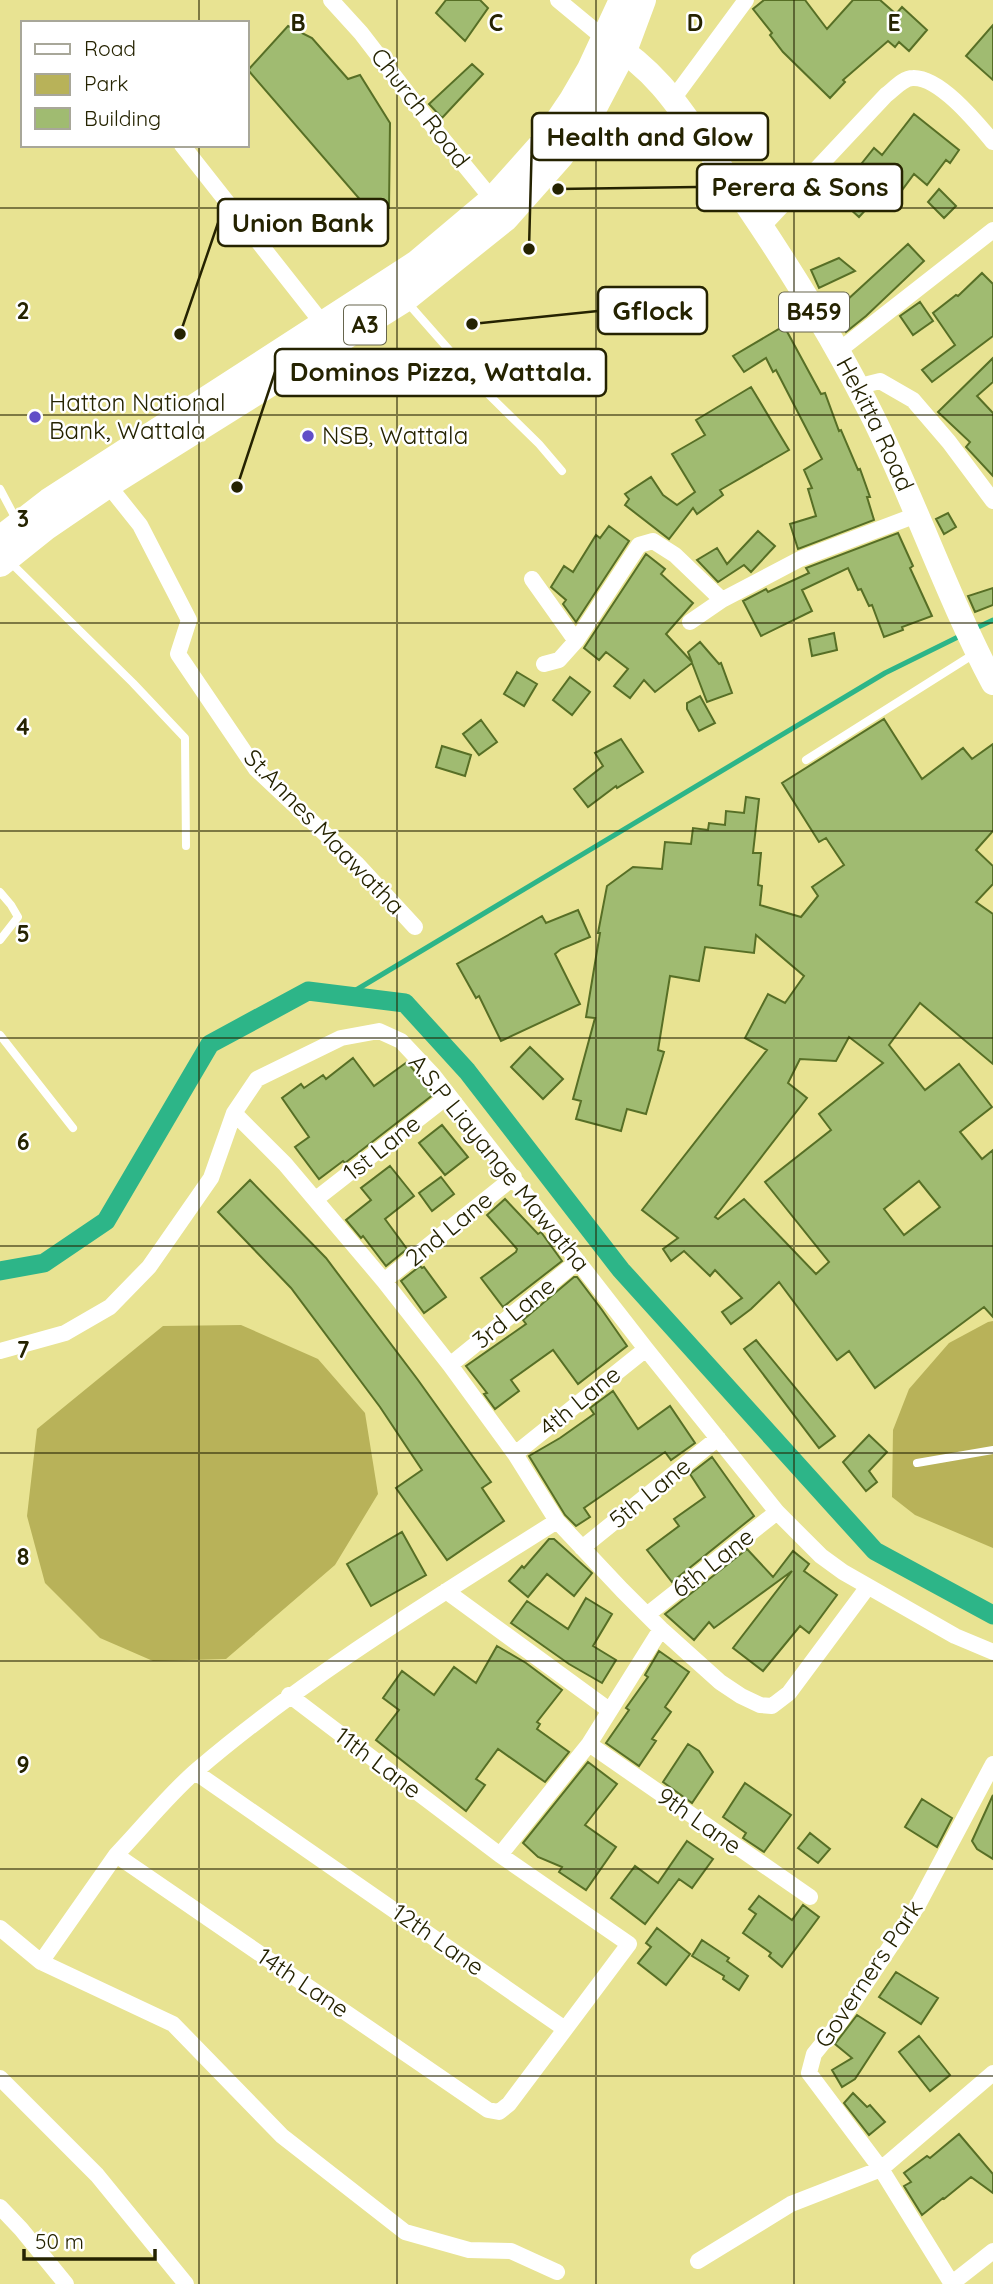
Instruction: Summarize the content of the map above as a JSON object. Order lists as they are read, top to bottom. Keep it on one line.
{"streets":{"highway":["A3"],"main road":["B459","Hekitta Road"],"street":["Church Road","St.Annes Maawatha","1st Lane","A.S.P Liayange Mawatha","2nd Lane","3rd Lane","4th Lane","5th Lane","6th Lane","11th Lane","9th Lane","12th Lane","Governers Park","14th Lane"]},"crossings":[["Church Road","A3"],["A3","Hekitta Road"],["A3","St.Annes Maawatha"],["1st Lane","A.S.P Liayange Mawatha"],["A.S.P Liayange Mawatha","2nd Lane"],["A.S.P Liayange Mawatha","3rd Lane"],["A.S.P Liayange Mawatha","4th Lane"],["A.S.P Liayange Mawatha","5th Lane"],["A.S.P Liayange Mawatha","6th Lane"],["12th Lane","14th Lane"]],"places":["Perera & Sons","Health and Glow","Gflock","Union Bank","Hatton National Bank, Wattala","NSB, Wattala","Dominos Pizza, Wattala."],"legend":["Road","Park","Building"],"scale_bar":"50 m","grid":{"columns":["B","C","D","E"],"rows":["2","3","4","5","6","7","8","9"]}}
